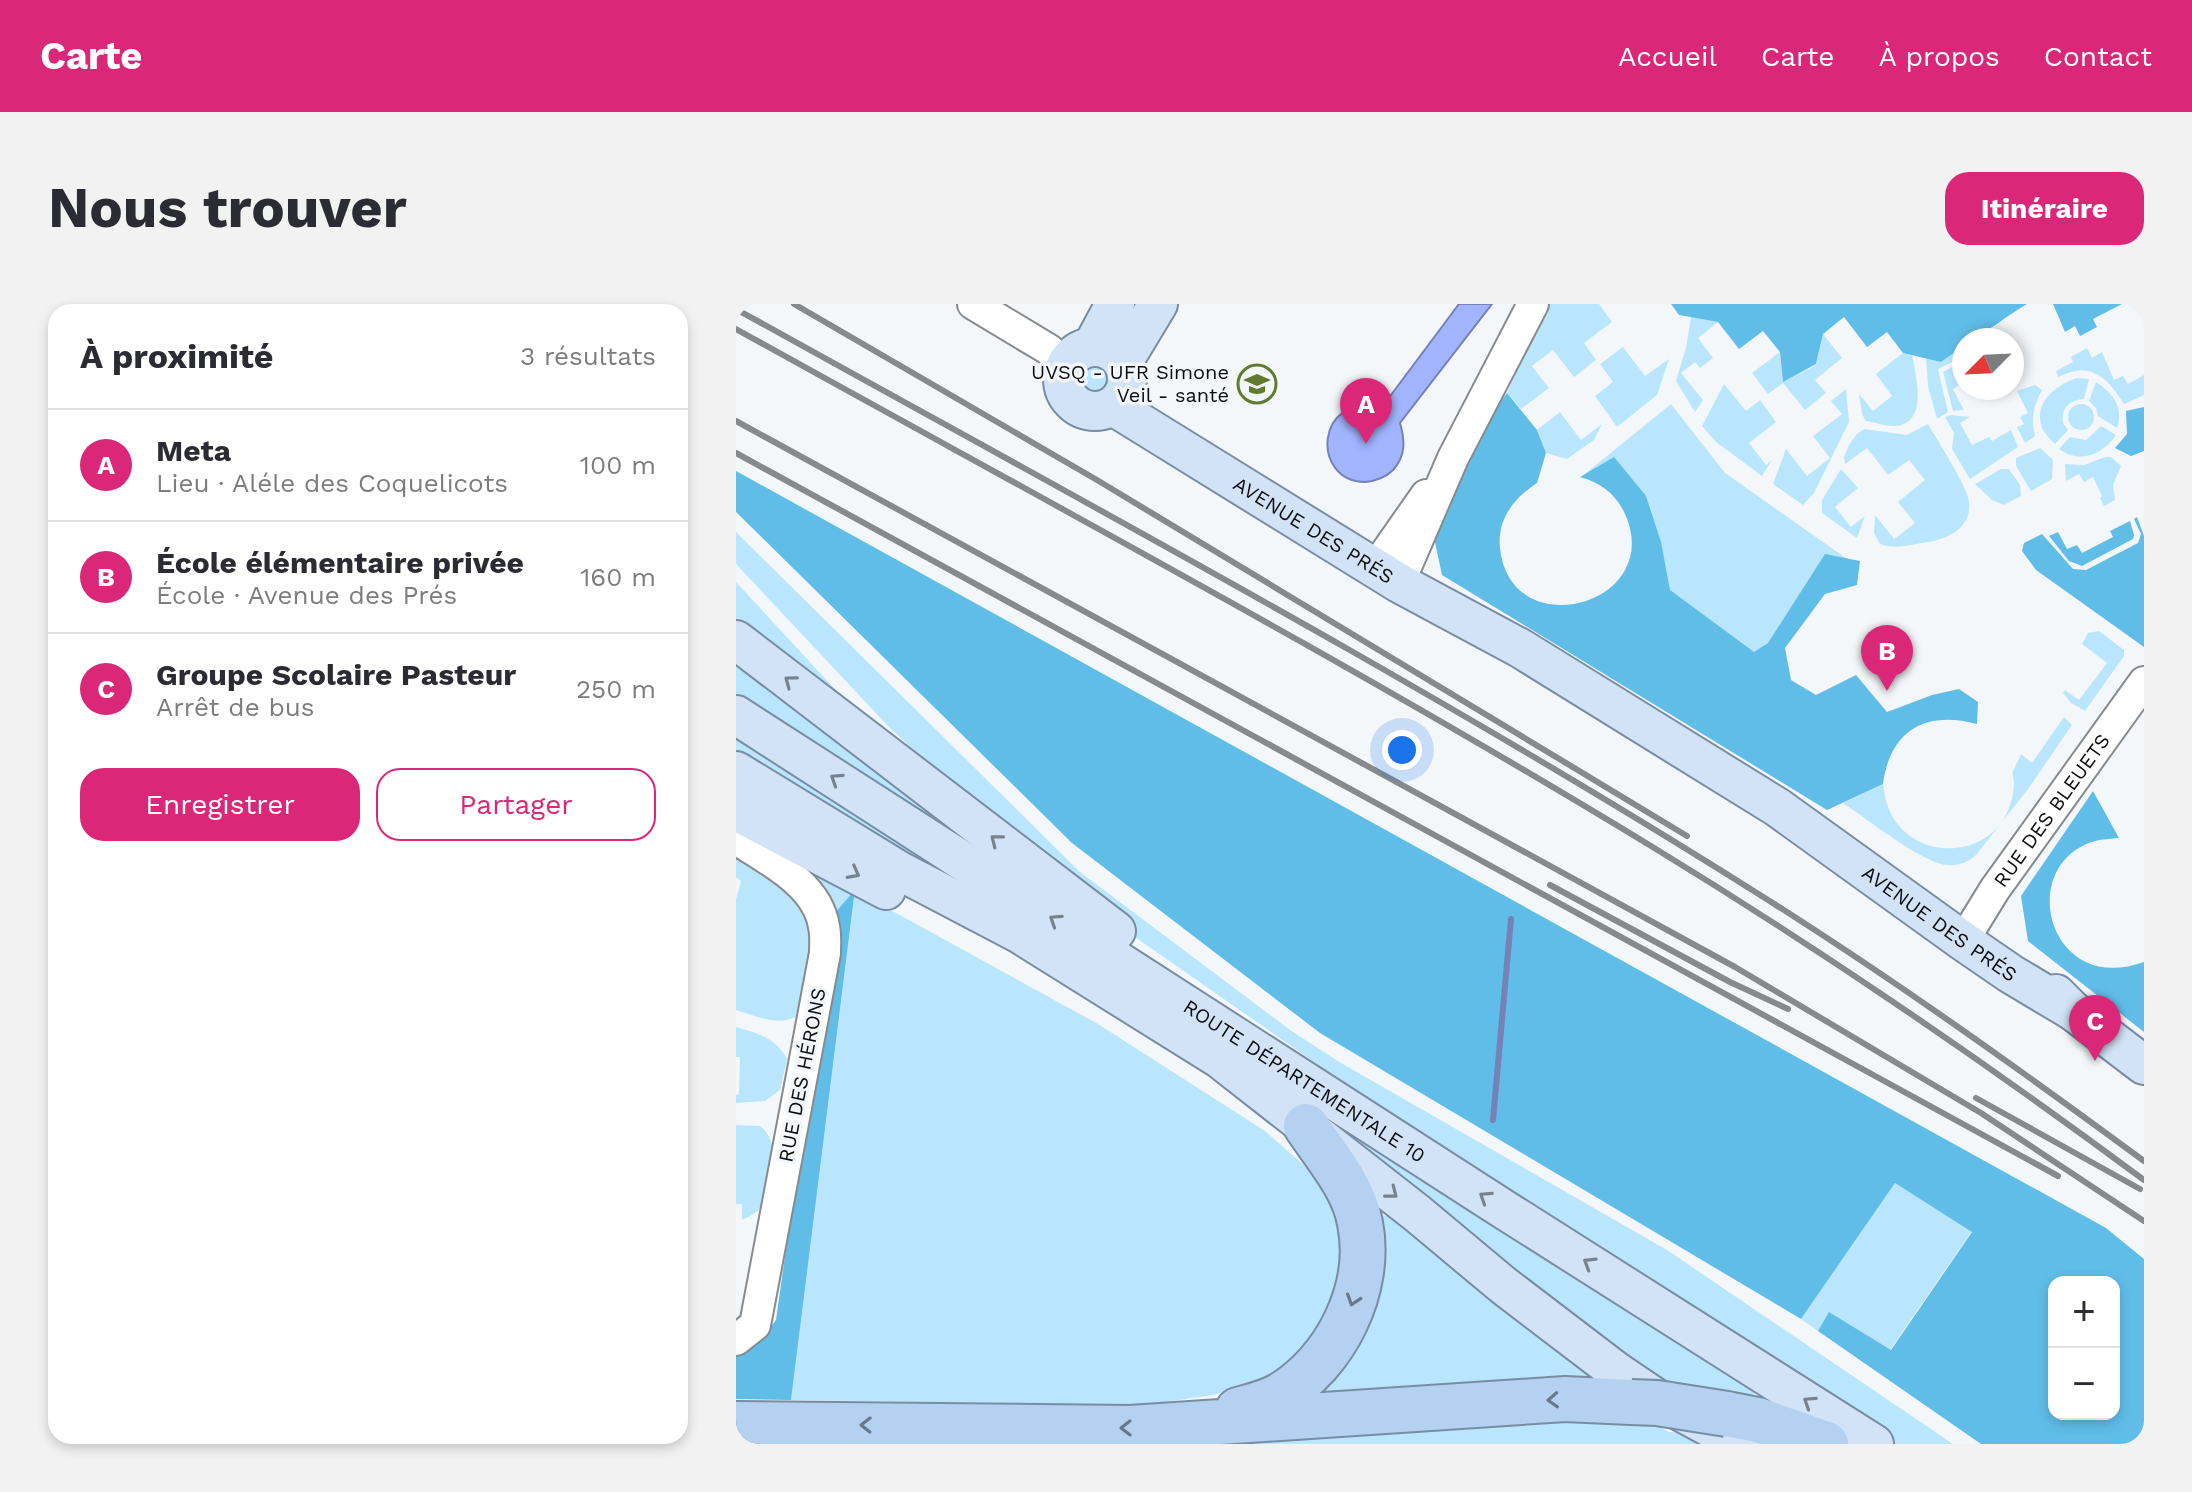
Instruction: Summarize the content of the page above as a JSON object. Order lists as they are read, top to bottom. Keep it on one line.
{"streets":{"main road":["AVENUE DES PRÉS","ROUTE DÉPARTEMENTALE 10"],"street":["RUE DES BLEUETS","RUE DES HÉRONS"]},"crossings":[["AVENUE DES PRÉS","RUE DES BLEUETS"]],"places":{"school or university":["UVSQ - UFR Simone Veil - santé"]},"north":"bottom left","page":{"header":"Carte","nav":["Accueil","Carte","À propos","Contact"],"buttons":["Itinéraire",["Enregistrer","Partager"]],"title":"Nous trouver","heading":["À proximité","3 résultats"],"pins":["A","B","C"],"list":[{"mark":"A","name":"Meta","note":"Lieu · Aléle des Coquelicots","value":"100 m"},{"mark":"B","name":"École élémentaire privée","note":"École · Avenue des Prés","value":"160 m"},{"mark":"C","name":"Groupe Scolaire Pasteur","note":"Arrêt de bus","value":"250 m"}],"map_buttons":["+","−"]}}
